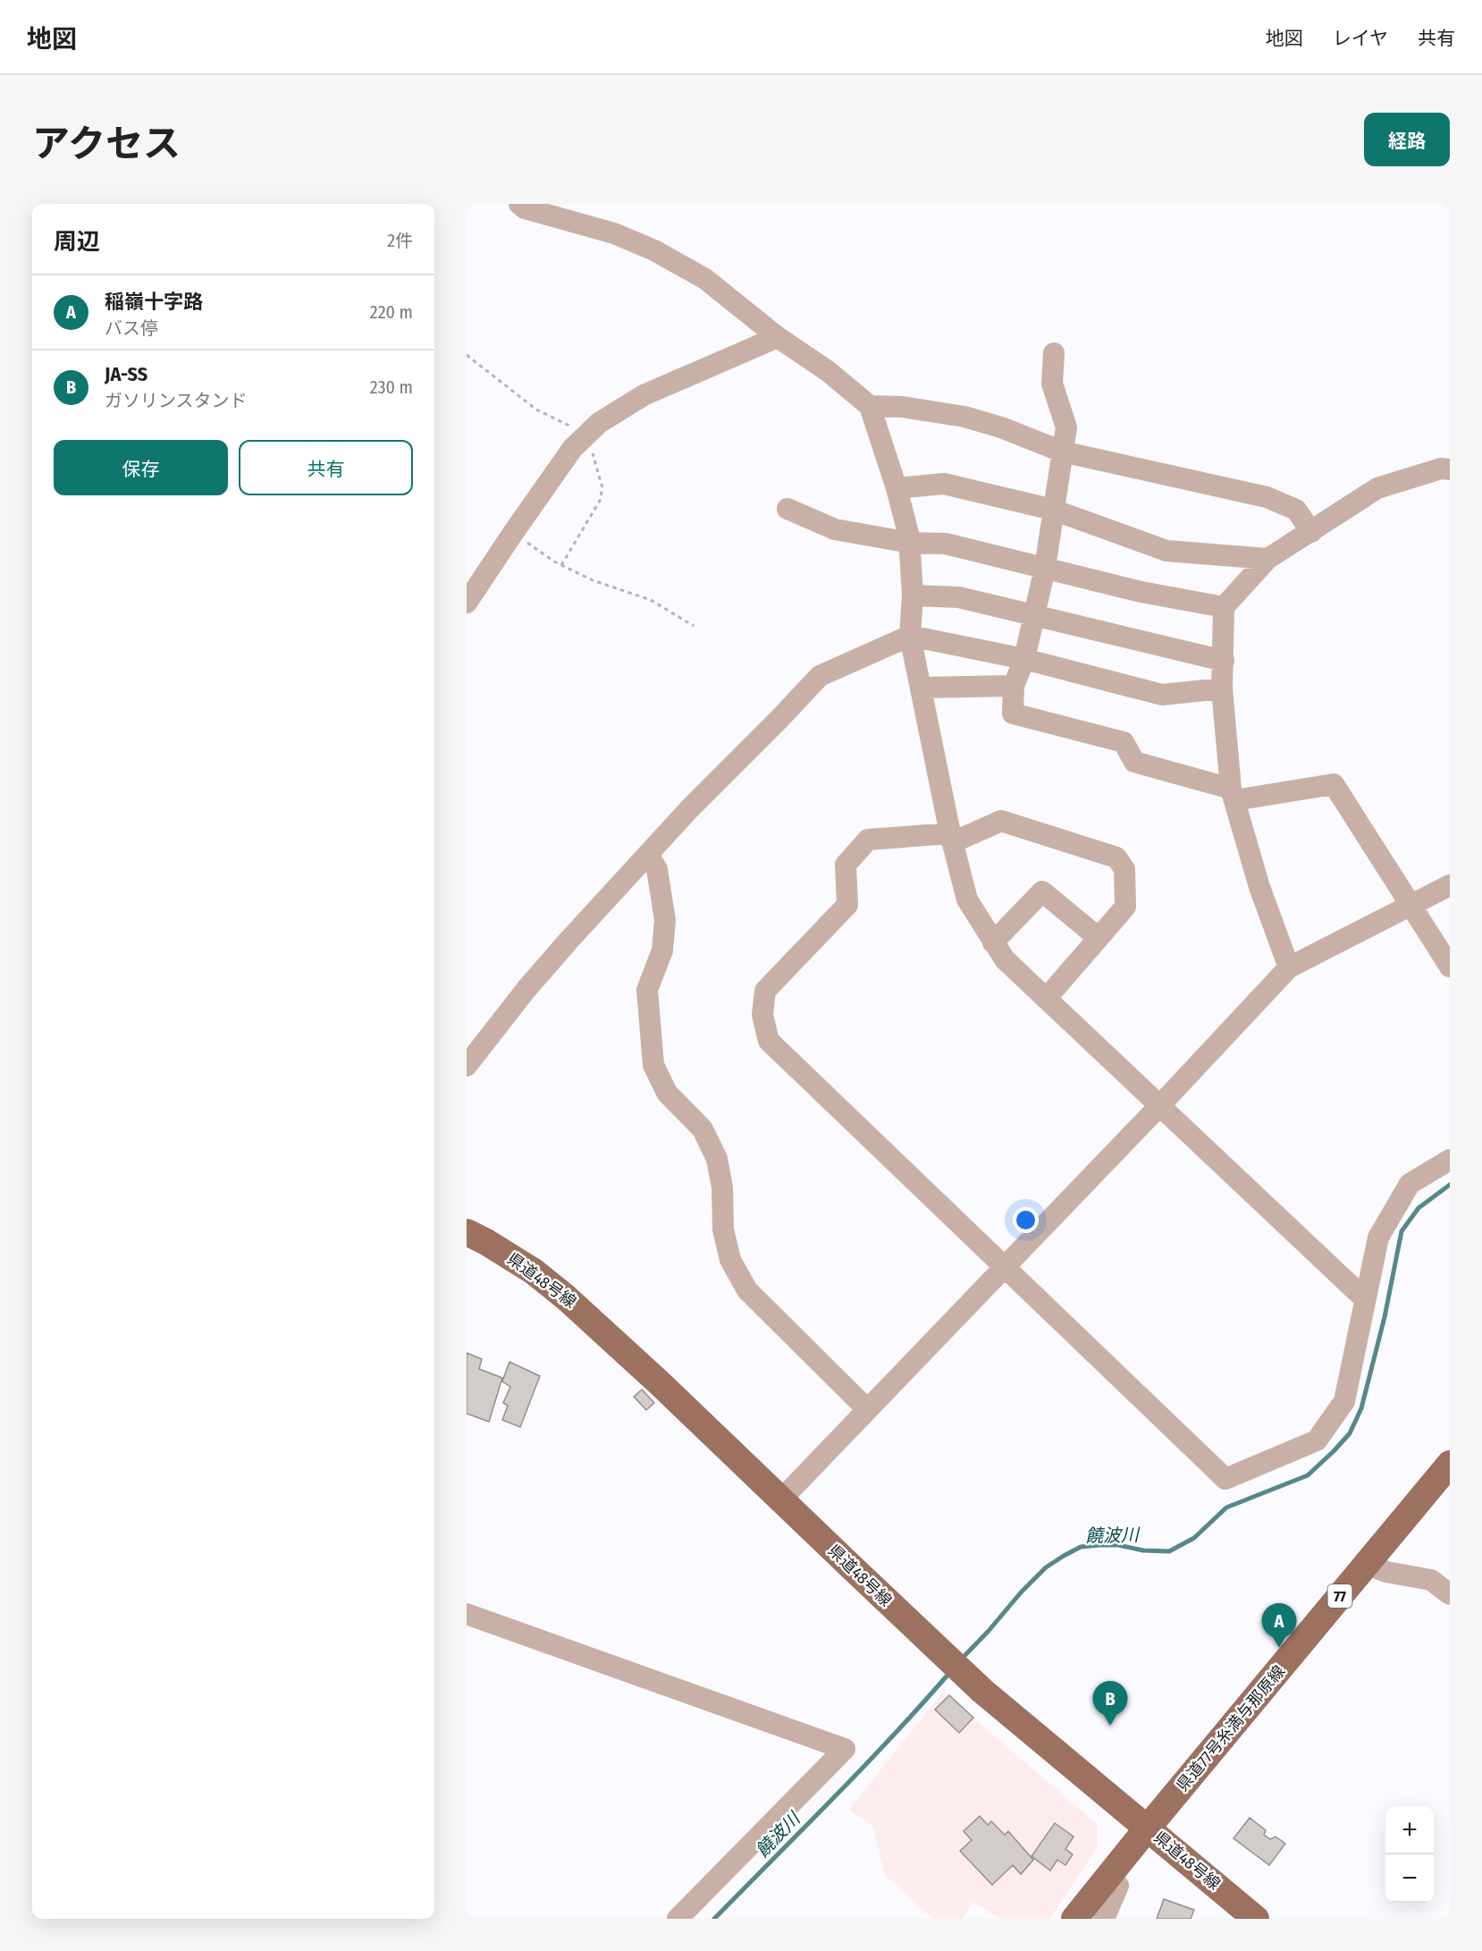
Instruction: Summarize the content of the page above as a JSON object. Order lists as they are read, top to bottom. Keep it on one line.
{"streets":{"main road":["県道48号線","77","県道77号糸満与那原線"]},"crossings":[["県道48号線","県道77号糸満与那原線"]],"water":["饒波川"],"page":{"header":"地図","nav":["地図","レイヤ","共有"],"title":"アクセス","buttons":["経路",["保存","共有"]],"heading":["周辺","2件"],"list":[{"mark":"A","name":"稲嶺十字路","note":"バス停","value":"220 m"},{"mark":"B","name":"JA-SS","note":"ガソリンスタンド","value":"230 m"}],"pins":["A","B"],"map_buttons":["+","−"]}}
